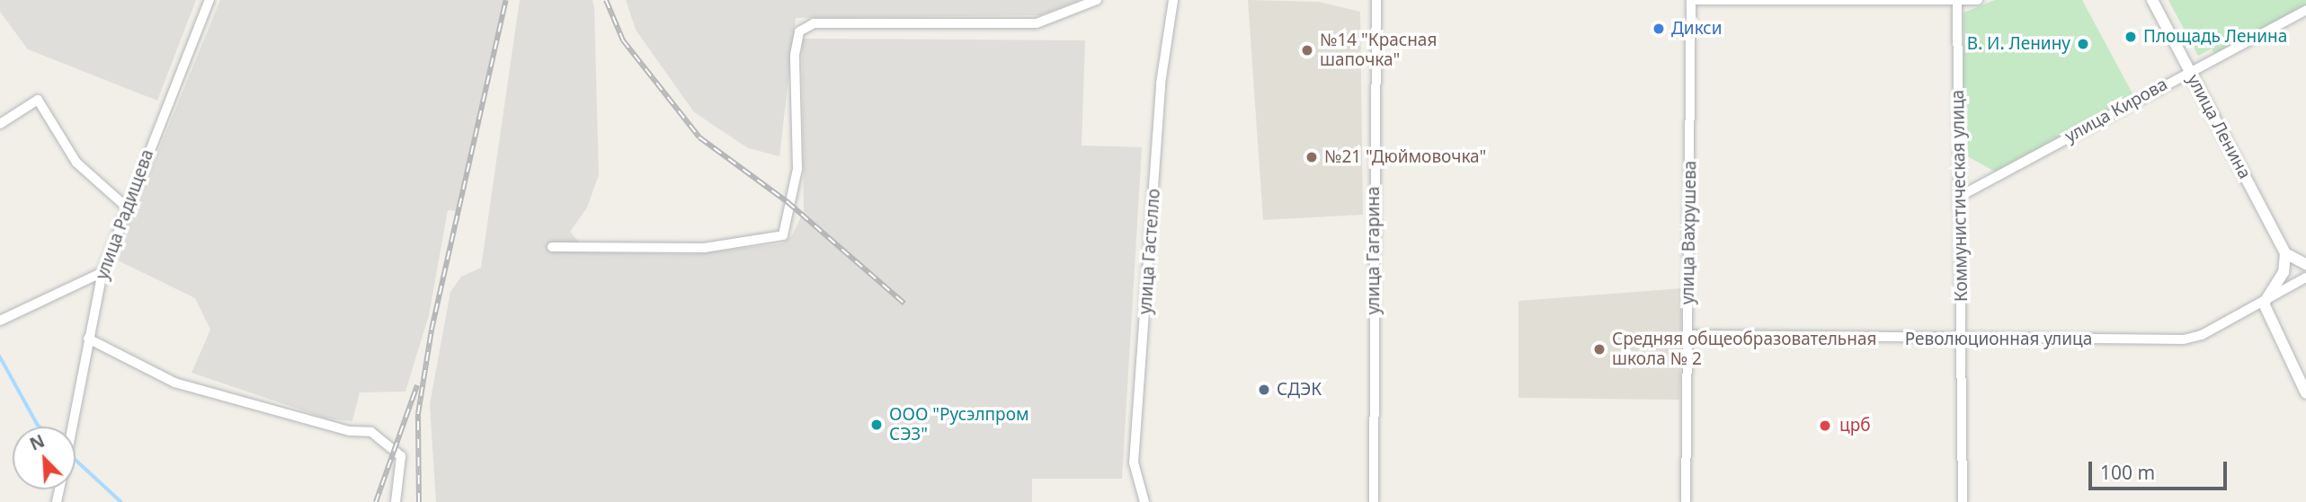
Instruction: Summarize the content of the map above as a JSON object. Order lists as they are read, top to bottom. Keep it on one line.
{"streets":{"main road":["улица Ленина"],"street":["улица Кирова","Коммунистическая улица","улица Радищева","улица Вахрушева","улица Гагарина","улица Гастелло","Революционная улица"]},"crossings":[["улица Кирова","улица Ленина"],["улица Кирова","Коммунистическая улица"],["Коммунистическая улица","Революционная улица"],["улица Вахрушева","Революционная улица"]],"places":["Дикси","Площадь Ленина","В. И. Ленину","№14 \"Красная шапочка\"","№21 \"Дюймовочка\"","Средняя общеобразовательная школа № 2","СДЭК","ООО \"Русэлпром СЭЗ\"","црб"],"scale_bar":"100 m","north":"top left"}
